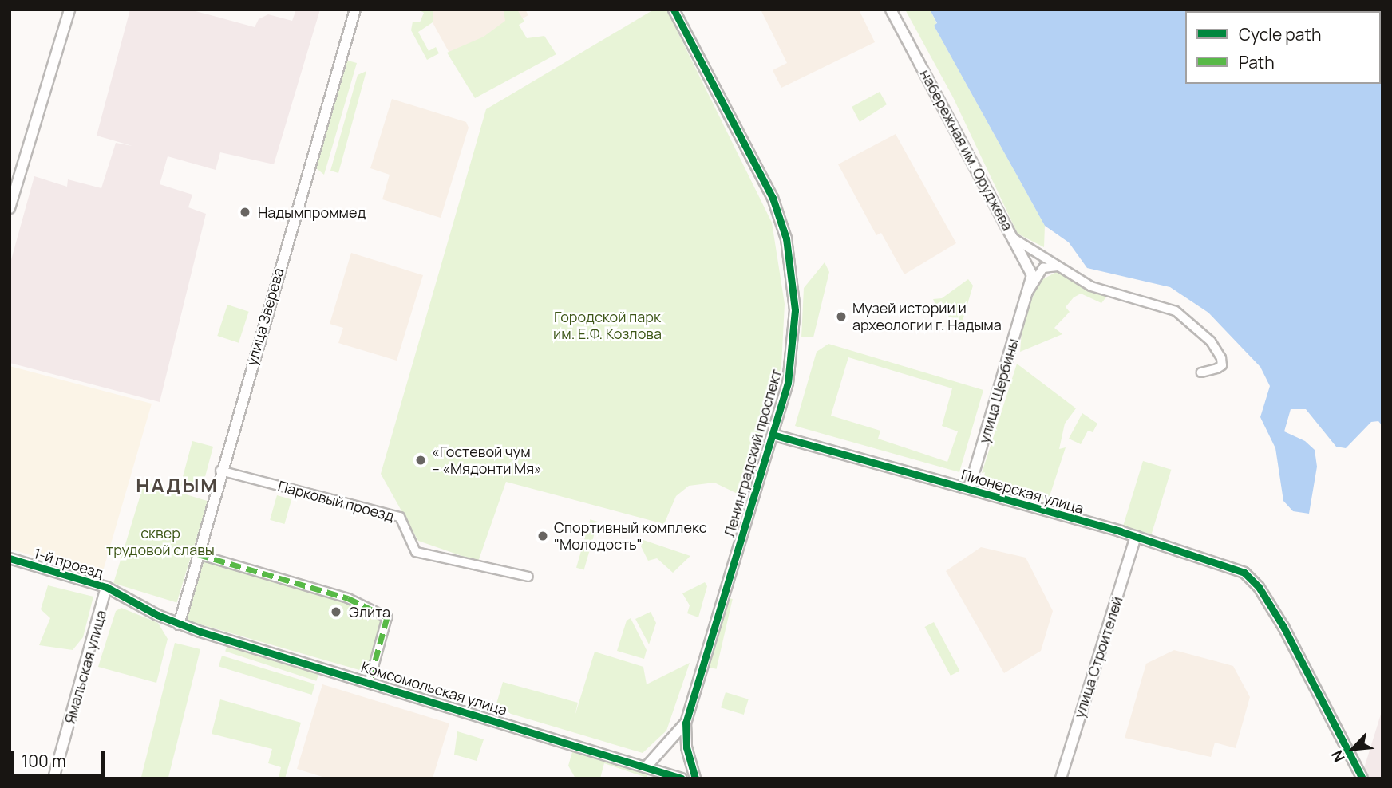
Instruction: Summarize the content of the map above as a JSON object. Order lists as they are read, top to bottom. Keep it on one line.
{"streets":{"street":["набережная им. Оруджева","улица Зверева","улица Щербины","Ленинградский проспект","Пионерская улица","Парковый проезд","1-й проезд","улица Строителей","Ямальская улица","Комсомольская улица"]},"crossings":[["набережная им. Оруджева","улица Щербины"],["улица Зверева","Парковый проезд"],["улица Зверева","1-й проезд"],["улица Зверева","Комсомольская улица"],["улица Щербины","Пионерская улица"],["Ленинградский проспект","Пионерская улица"],["Пионерская улица","улица Строителей"],["1-й проезд","Ямальская улица"],["1-й проезд","Комсомольская улица"]],"districts":["НАДЫМ"],"parks":["Городской парк им. Е.Ф. Козлова","сквер трудовой славы"],"places":["Надымпроммед","Музей истории и археологии г. Надыма","«Гостевой чум – «Мядонти Мя»","Спортивный комплекс \"Молодость\"","Элита"],"legend":["Cycle path","Path"],"scale_bar":"100 m","north":"bottom left"}
